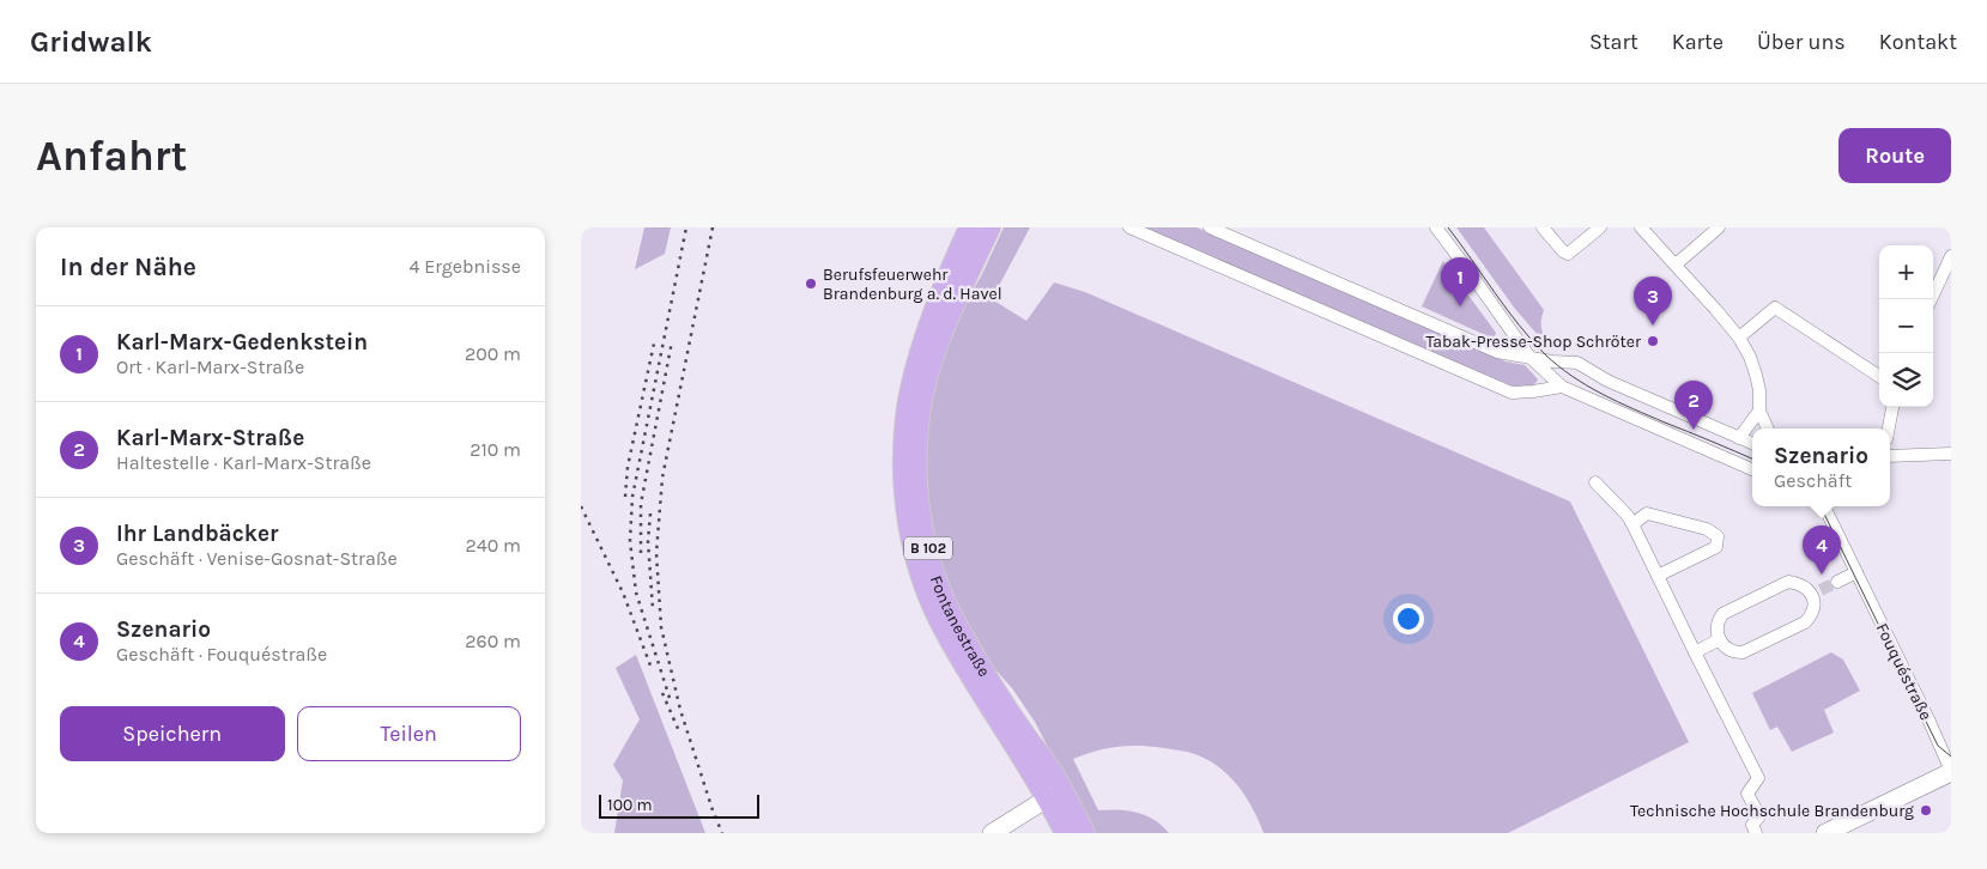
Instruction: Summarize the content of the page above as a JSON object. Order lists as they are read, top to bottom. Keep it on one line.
{"streets":{"main road":["B 102","Fontanestraße"],"street":["Fouquéstraße"]},"places":["Berufsfeuerwehr Brandenburg a. d. Havel","Tabak-Presse-Shop Schröter","Technische Hochschule Brandenburg"],"scale_bar":"100 m","page":{"header":"Gridwalk","nav":["Start","Karte","Über uns","Kontakt"],"buttons":["Route",["Speichern","Teilen"]],"title":"Anfahrt","heading":["In der Nähe","4 Ergebnisse"],"map_buttons":["+","−"],"pins":["1","3","2","4"],"list":[{"mark":"1","name":"Karl-Marx-Gedenkstein","note":"Ort · Karl-Marx-Straße","value":"200 m"},{"mark":"2","name":"Karl-Marx-Straße","note":"Haltestelle · Karl-Marx-Straße","value":"210 m"},{"mark":"3","name":"Ihr Landbäcker","note":"Geschäft · Venise-Gosnat-Straße","value":"240 m"},{"mark":"4","name":"Szenario","note":"Geschäft · Fouquéstraße","value":"260 m"}],"popup":["Szenario","Geschäft"],"scale":"100 m"}}
